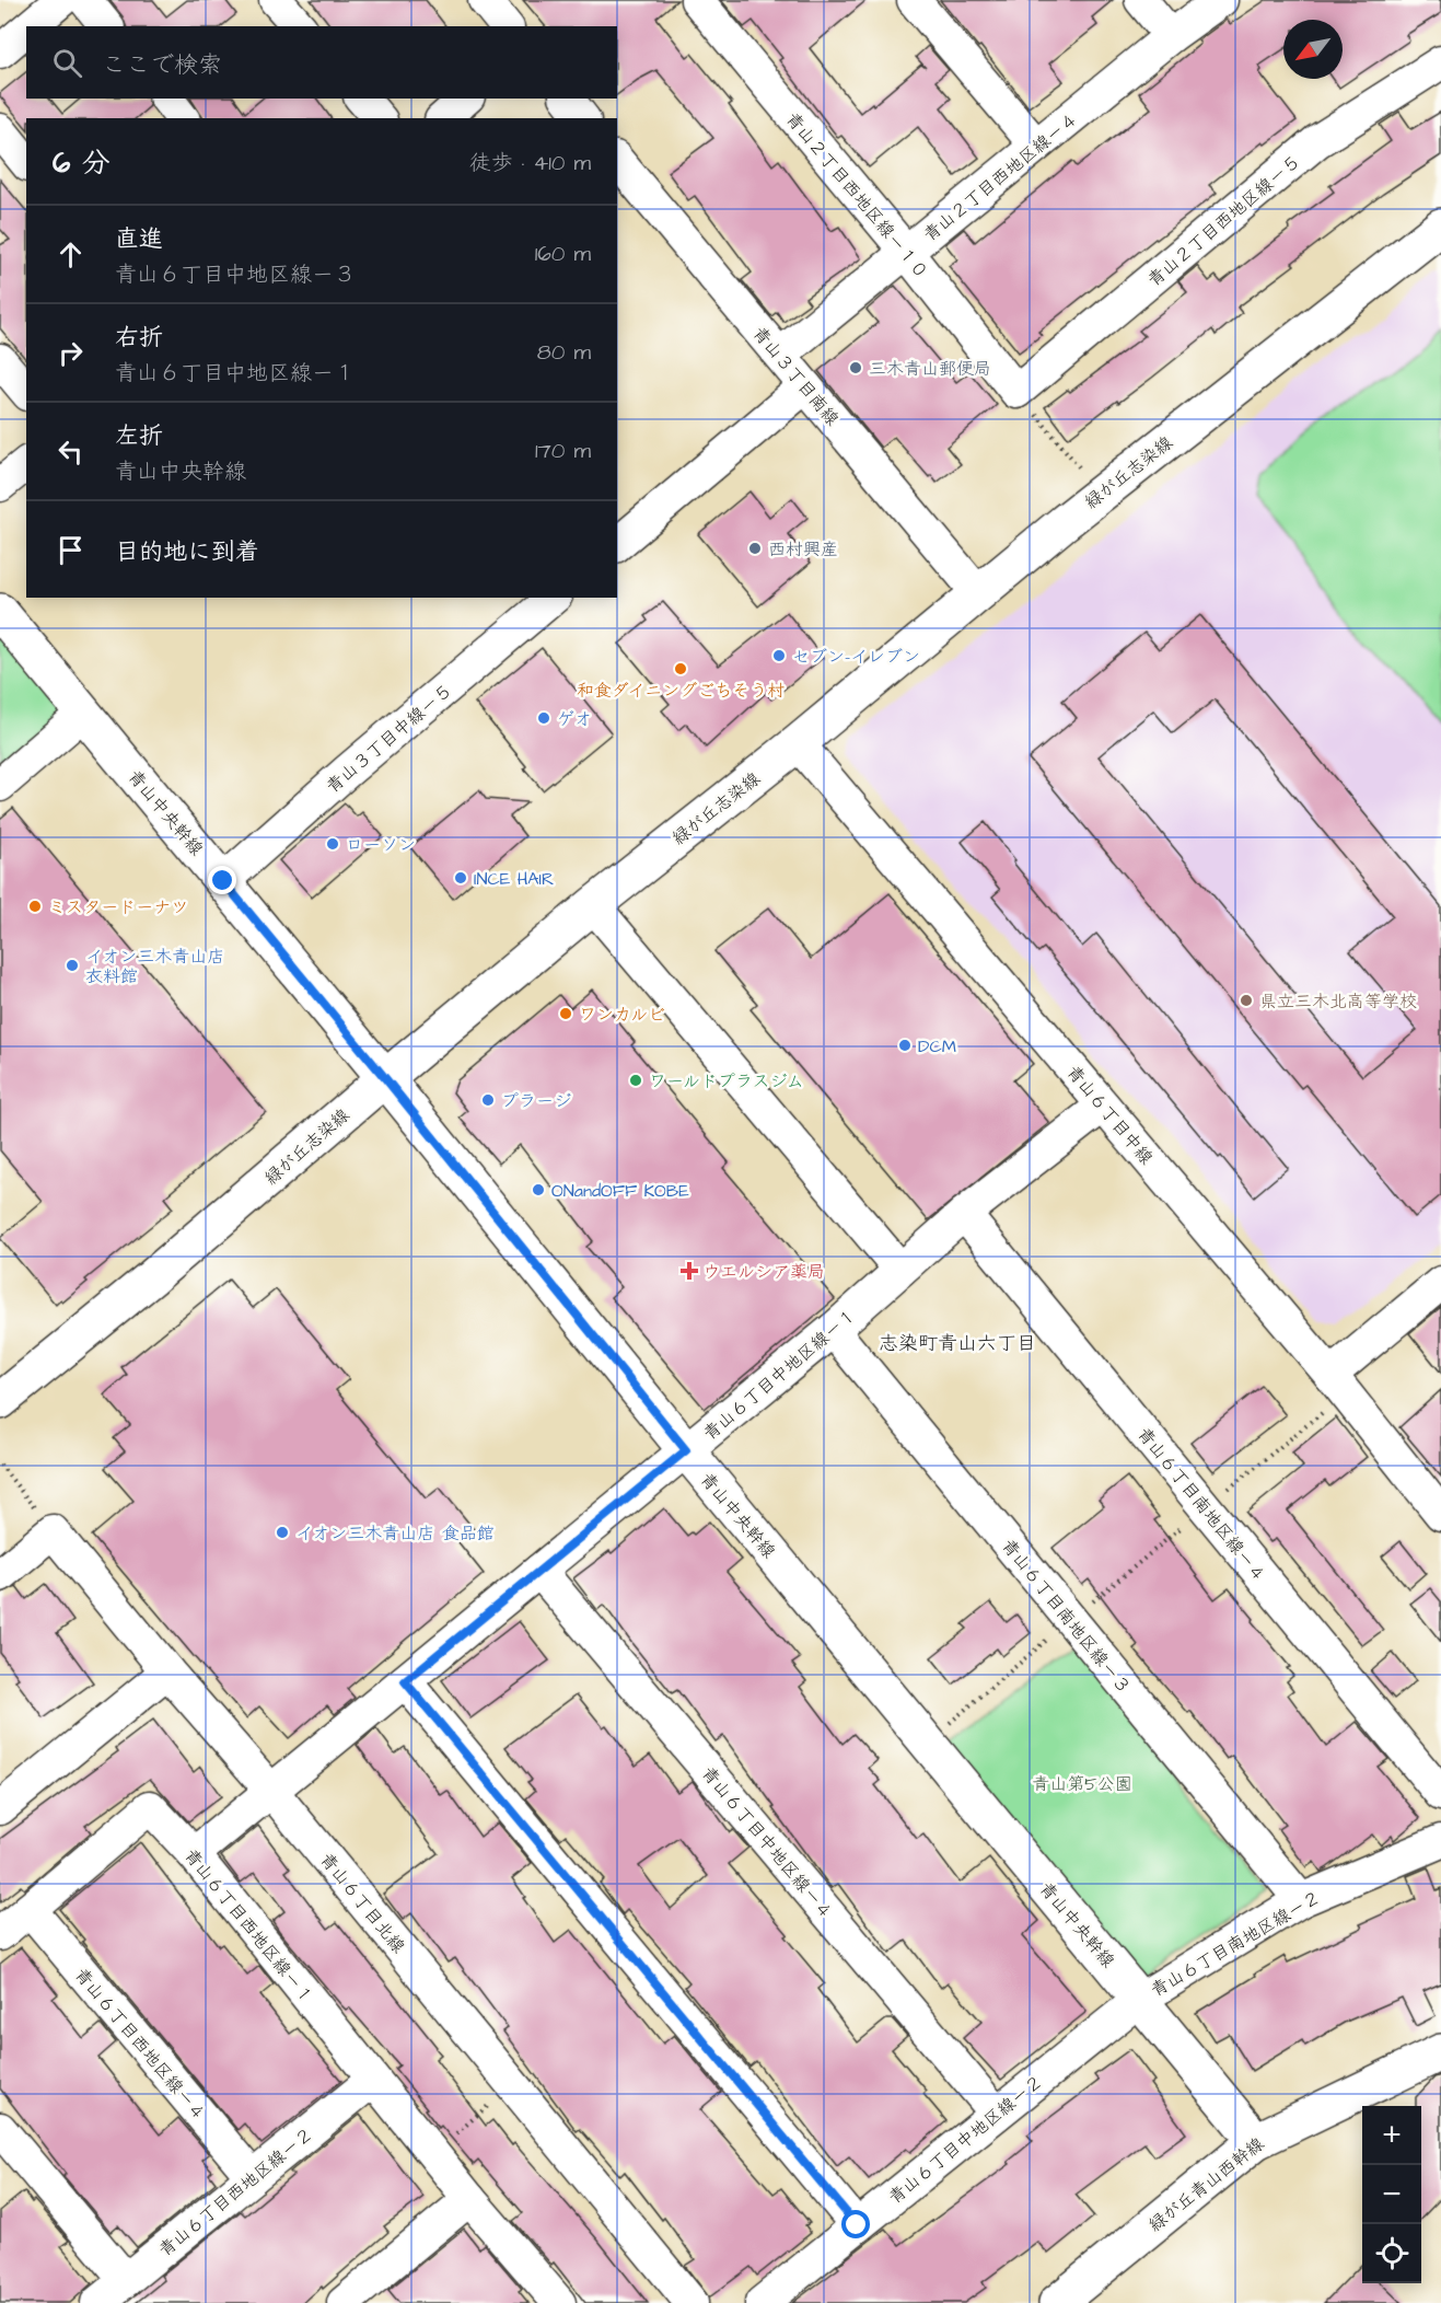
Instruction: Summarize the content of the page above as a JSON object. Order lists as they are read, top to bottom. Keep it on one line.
{"streets":{"street":["青山２丁目西地区線ー４","青山２丁目西地区線ー１０","青山２丁目西地区線ー５","青山３丁目南線","緑が丘志染線","青山３丁目中線ー５","青山中央幹線","青山６丁目中線","青山６丁目中地区線ー１","青山６丁目南地区線ー４","青山６丁目南地区線ー３","青山６丁目中地区線ー４","青山６丁目北線","青山６丁目西地区線ー１","青山６丁目南地区線ー２","青山６丁目西地区線ー４","青山６丁目中地区線ー２","緑が丘青山西幹線","青山６丁目西地区線ー２"]},"crossings":[["青山２丁目西地区線ー４","青山２丁目西地区線ー１０"],["青山２丁目西地区線ー４","青山３丁目南線"],["青山２丁目西地区線ー１０","青山２丁目西地区線ー５"],["青山３丁目南線","緑が丘志染線"],["緑が丘志染線","青山中央幹線"],["緑が丘志染線","青山６丁目中線"],["青山３丁目中線ー５","青山中央幹線"],["青山中央幹線","青山６丁目中地区線ー１"],["青山中央幹線","青山６丁目南地区線ー２"],["青山中央幹線","青山６丁目中地区線ー２"],["青山中央幹線","緑が丘青山西幹線"],["青山６丁目中線","青山６丁目中地区線ー１"],["青山６丁目中地区線ー１","青山６丁目南地区線ー４"],["青山６丁目中地区線ー１","青山６丁目南地区線ー３"],["青山６丁目中地区線ー１","青山６丁目中地区線ー４"],["青山６丁目中地区線ー１","青山６丁目北線"],["青山６丁目中地区線ー１","青山６丁目西地区線ー１"],["青山６丁目南地区線ー３","青山６丁目南地区線ー２"],["青山６丁目中地区線ー４","青山６丁目中地区線ー２"],["青山６丁目西地区線ー１","青山６丁目西地区線ー４"],["青山６丁目西地区線ー１","青山６丁目西地区線ー２"],["青山６丁目南地区線ー２","青山６丁目中地区線ー２"],["青山６丁目西地区線ー４","青山６丁目西地区線ー２"]],"districts":["志染町青山六丁目"],"parks":["青山第5公園"],"places":{"other":["三木青山郵便局","西村興産","セブン-イレブン","和食ダイニングごちそう村","ゲオ","ローソン","INCE HAIR","ミスタードーナツ","イオン三木青山店 衣料館","県立三木北高等学校","ワンカルビ","DCM","ワールドプラスジム","プラージ","ONandOFF KOBE","イオン三木青山店 食品館"],"health":["ウエルシア薬局"]},"north":"bottom left","page":{"search":"ここで検索","heading":["6 分","徒歩 · 410 m"],"list":[["直進","青山６丁目中地区線ー３","160 m"],["右折","青山６丁目中地区線ー１","80 m"],["左折","青山中央幹線","170 m"],"目的地に到着"],"map_buttons":["+","−"]}}
